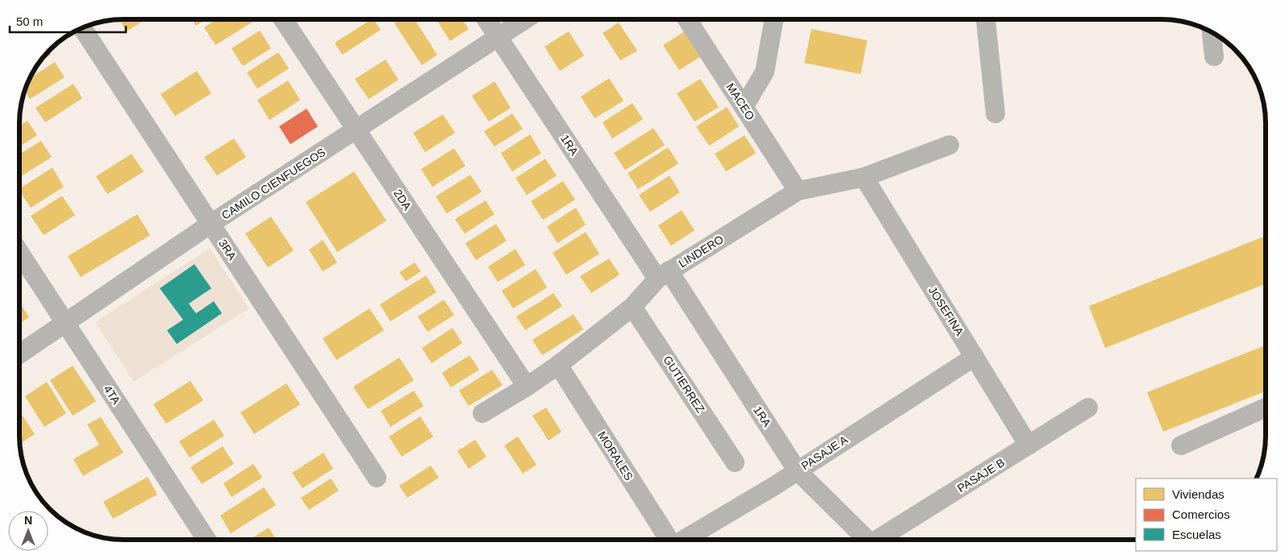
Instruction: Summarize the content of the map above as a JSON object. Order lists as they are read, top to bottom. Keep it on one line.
{"streets":{"street":["MACEO","1RA","CAMILO CIENFUEGOS","2DA","3RA","LINDERO","JOSEFINA","GUTIERREZ","4TA","PASAJE A","MORALES","PASAJE B"]},"crossings":[["MACEO","LINDERO"],["1RA","CAMILO CIENFUEGOS"],["1RA","LINDERO"],["1RA","PASAJE A"],["CAMILO CIENFUEGOS","2DA"],["CAMILO CIENFUEGOS","3RA"],["CAMILO CIENFUEGOS","4TA"],["2DA","LINDERO"],["LINDERO","JOSEFINA"],["LINDERO","GUTIERREZ"],["LINDERO","MORALES"],["JOSEFINA","PASAJE A"],["JOSEFINA","PASAJE B"]],"legend":["Viviendas","Comercios","Escuelas"],"scale_bar":"50 m","north":"top"}
